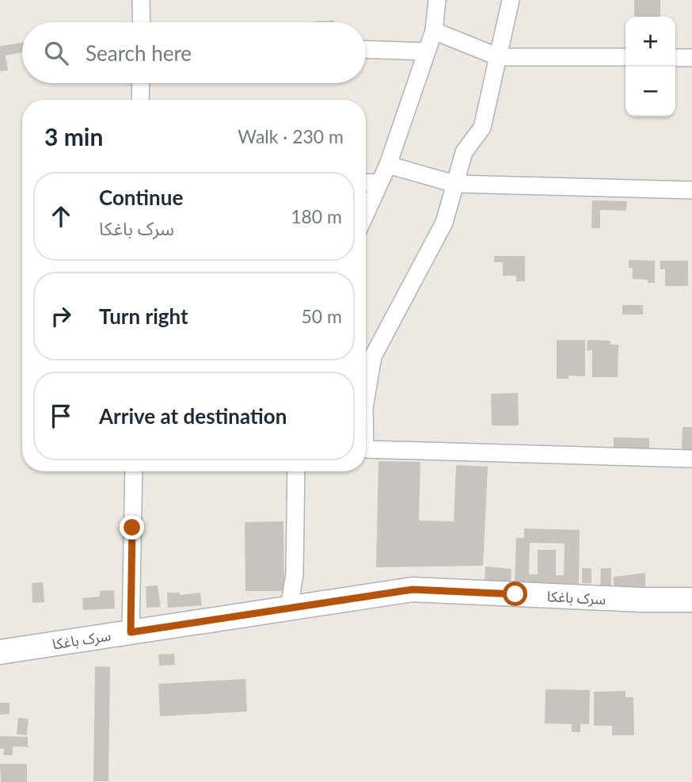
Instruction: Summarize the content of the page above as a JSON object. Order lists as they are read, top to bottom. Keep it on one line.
{"streets":{"street":["سرک باغکا"]},"page":{"map_buttons":["+","−"],"search":"Search here","heading":["3 min","Walk · 230 m"],"list":[["Continue","سرک باغکا","180 m"],["Turn right","50 m"],"Arrive at destination"]}}
